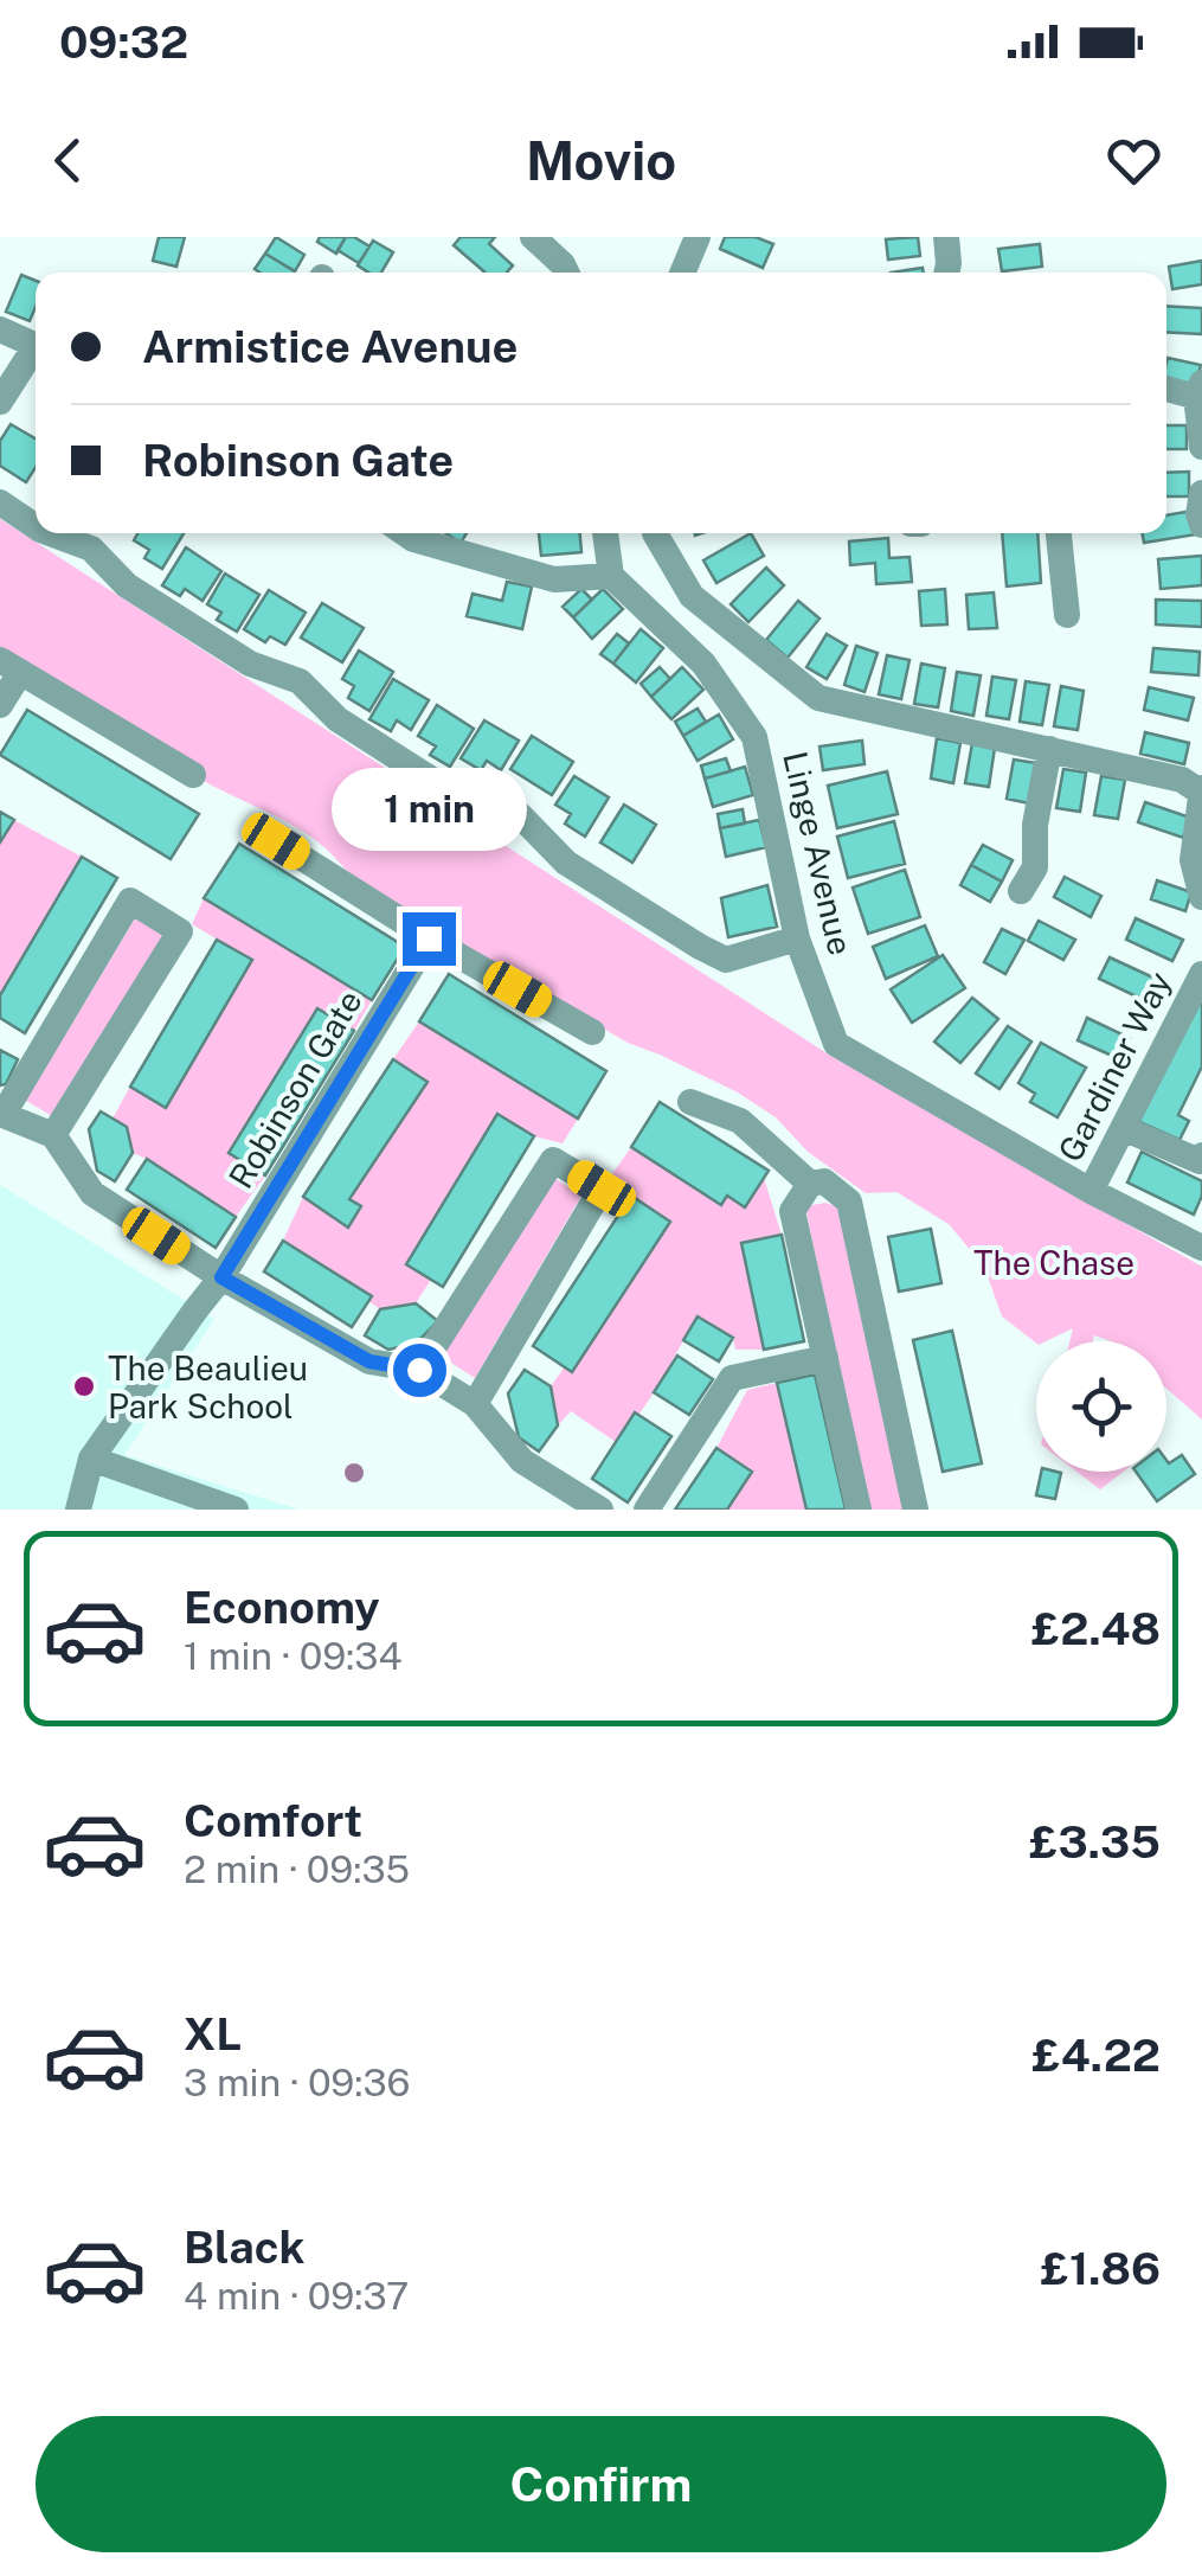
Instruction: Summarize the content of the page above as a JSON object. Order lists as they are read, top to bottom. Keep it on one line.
{"streets":{"street":["Linge Avenue","Gardiner Way","Robinson Gate"]},"crossings":[["Linge Avenue","Gardiner Way"]],"parks":["The Chase"],"places":["The Beaulieu Park School"],"page":{"status":"09:32","header":"Movio","banner":["Armistice Avenue","Robinson Gate"],"bubble":"1 min","list":[{"name":"Economy","note":"1 min · 09:34","value":"£2.48"},{"name":"Comfort","note":"2 min · 09:35","value":"£3.35"},{"name":"XL","note":"3 min · 09:36","value":"£4.22"},{"name":"Black","note":"4 min · 09:37","value":"£1.86"}],"buttons":"Confirm"}}
